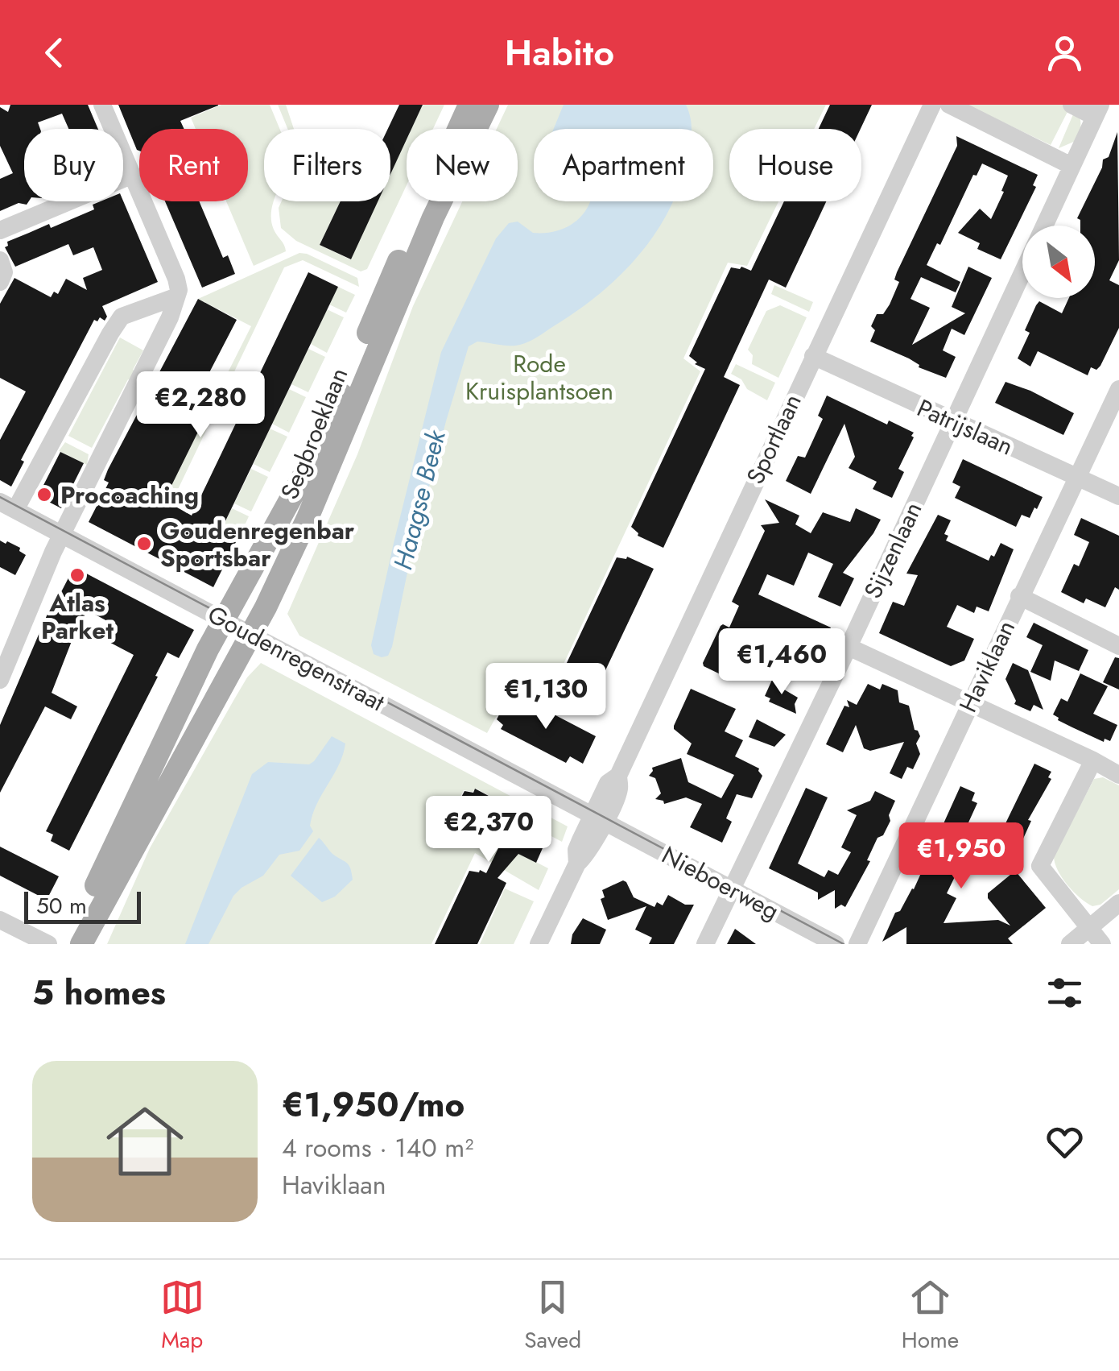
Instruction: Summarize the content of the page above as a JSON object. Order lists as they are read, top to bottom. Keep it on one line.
{"streets":{"main road":["Segbroeklaan"],"street":["Patrijslaan","Sportlaan","Sijzenlaan","Goudenregenstraat","Haviklaan","Nieboerweg"]},"crossings":[["Patrijslaan","Sportlaan"],["Patrijslaan","Sijzenlaan"],["Patrijslaan","Haviklaan"],["Segbroeklaan","Goudenregenstraat"],["Sportlaan","Goudenregenstraat"],["Sportlaan","Nieboerweg"],["Sijzenlaan","Nieboerweg"],["Goudenregenstraat","Nieboerweg"]],"water":["Haagse Beek"],"parks":["Rode Kruisplantsoen"],"places":["Procoaching","Goudenregenbar Sportsbar","Atlas Parket"],"scale_bar":"50 m","north":"bottom right","page":{"header":"Habito","chip":["Buy","Rent","Filters","New","Apartment","House"],"price":["€2,280","€1,460","€1,130","€2,370","€1,950"],"scale":"50 m","heading":"5 homes","list":[{"name":"€1,950/mo","note":"4 rooms · 140 m² · Haviklaan"}],"tabs":["Map","Saved","Home"]}}
